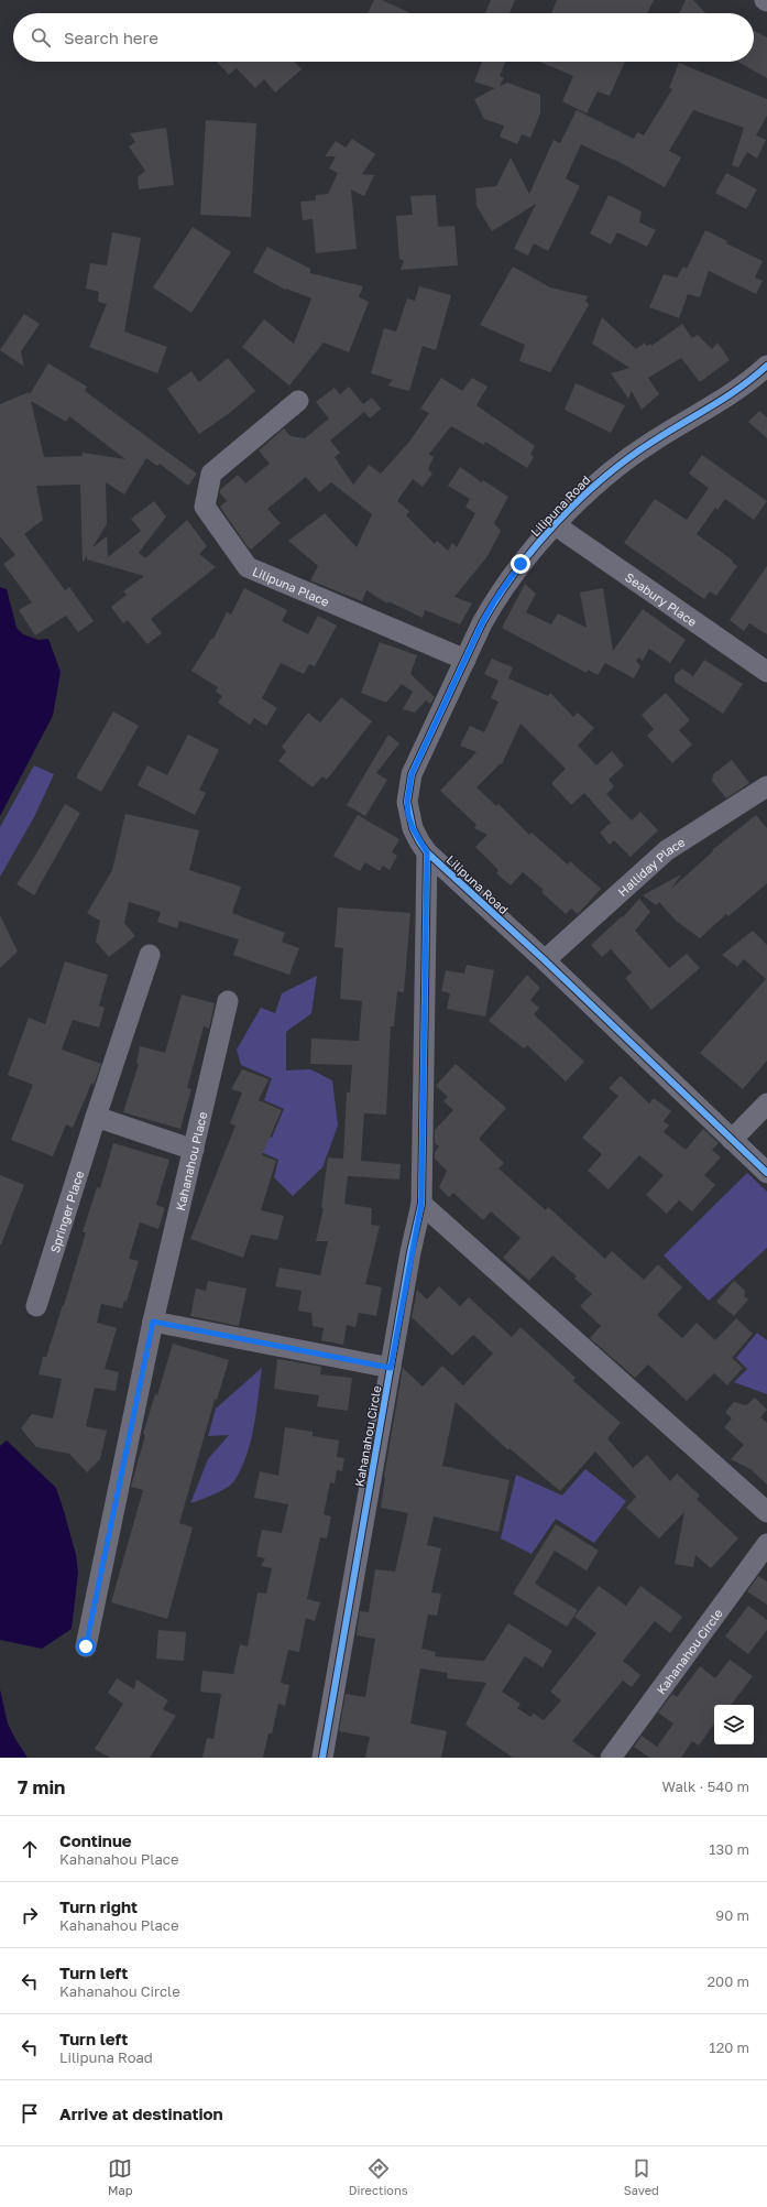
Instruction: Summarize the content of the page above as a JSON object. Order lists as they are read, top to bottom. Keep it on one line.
{"streets":{"street":["Lilipuna Road","Lilipuna Place","Seabury Place","Halliday Place","Kahanahou Place","Springer Place","Kahanahou Circle"]},"crossings":[["Lilipuna Road","Lilipuna Place"],["Lilipuna Road","Seabury Place"],["Lilipuna Road","Halliday Place"],["Lilipuna Road","Kahanahou Circle"]],"page":{"search":"Search here","heading":["7 min","Walk · 540 m"],"list":[["Continue","Kahanahou Place","130 m"],["Turn right","Kahanahou Place","90 m"],["Turn left","Kahanahou Circle","200 m"],["Turn left","Lilipuna Road","120 m"],"Arrive at destination"],"nav":["Map","Directions","Saved"]}}
